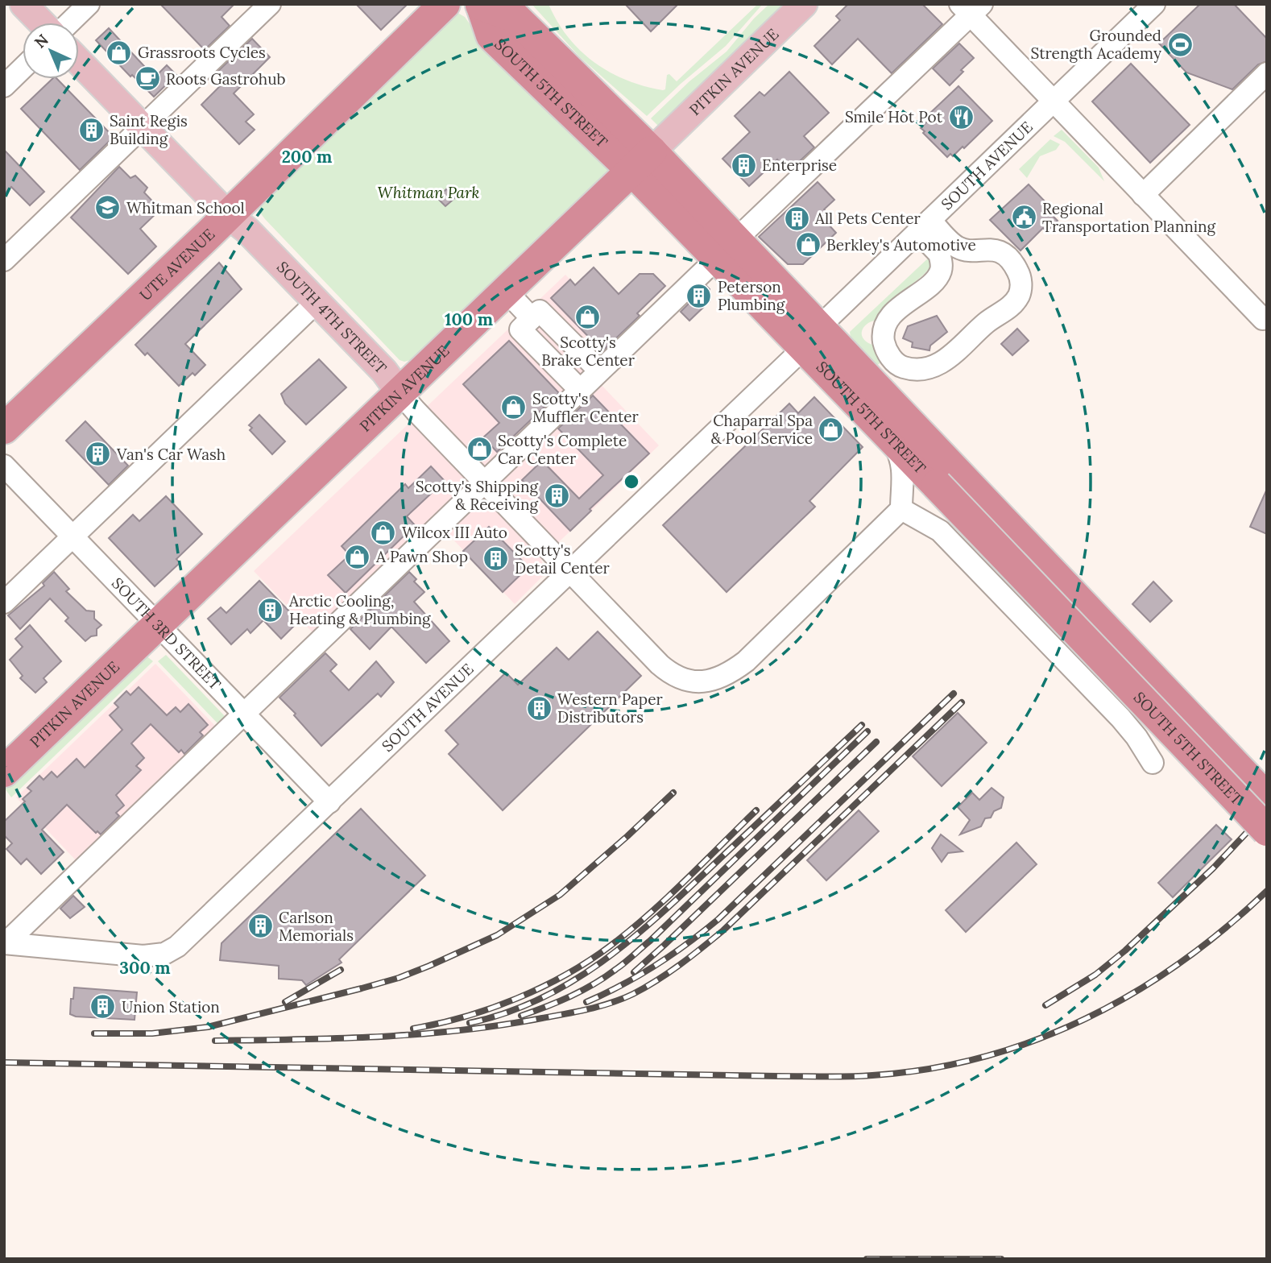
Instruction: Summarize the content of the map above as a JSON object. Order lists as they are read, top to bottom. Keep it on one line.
{"streets":{"highway":["PITKIN AVENUE","SOUTH 5TH STREET","UTE AVENUE"],"main road":["SOUTH 4TH STREET"],"street":["SOUTH AVENUE","SOUTH 3RD STREET"]},"crossings":[["PITKIN AVENUE","SOUTH 5TH STREET"],["PITKIN AVENUE","SOUTH 4TH STREET"],["PITKIN AVENUE","SOUTH 3RD STREET"],["SOUTH 5TH STREET","SOUTH AVENUE"],["SOUTH AVENUE","SOUTH 4TH STREET"],["SOUTH AVENUE","SOUTH 3RD STREET"],["UTE AVENUE","SOUTH 4TH STREET"]],"parks":["Whitman Park"],"places":{"sports":["Grounded Strength Academy"],"shop":["Grassroots Cycles","Berkley's Automotive","Scotty's Brake Center","Scotty's Muffler Center","Chaparral Spa & Pool Service","Scotty's Complete Car Center","Wilcox III Auto","A Pawn Shop"],"cafe":["Roots Gastrohub"],"restaurant":["Smile Hot Pot"],"building":["Saint Regis Building","Enterprise","All Pets Center","Peterson Plumbing","Van's Car Wash","Scotty's Shipping & Receiving","Scotty's Detail Center","Arctic Cooling, Heating & Plumbing","Western Paper Distributors","Carlson Memorials","Union Station"],"school or university":["Whitman School"],"public building":["Regional Transportation Planning"]},"north":"top left","rings":["200 m","100 m","300 m"]}
